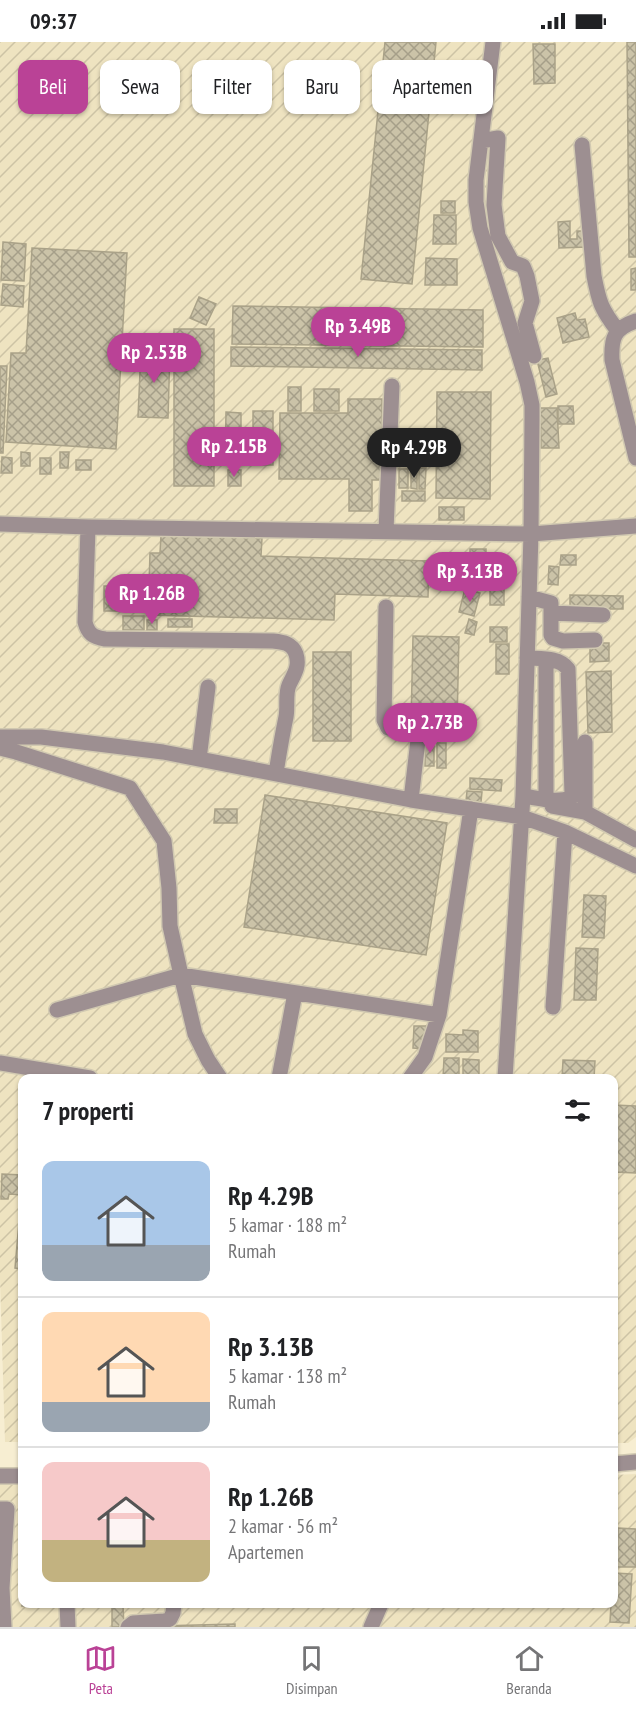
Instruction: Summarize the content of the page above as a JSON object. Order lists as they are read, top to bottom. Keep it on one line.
{"page":{"status":"09:37","chip":["Beli","Sewa","Filter","Baru","Apartemen"],"price":["Rp 3.49B","Rp 2.53B","Rp 2.15B","Rp 4.29B","Rp 3.13B","Rp 1.26B","Rp 2.73B"],"heading":"7 properti","list":[{"name":"Rp 4.29B","note":"5 kamar · 188 m² · Rumah"},{"name":"Rp 3.13B","note":"5 kamar · 138 m² · Rumah"},{"name":"Rp 1.26B","note":"2 kamar · 56 m² · Apartemen"}],"tabs":["Peta","Disimpan","Beranda"]}}
